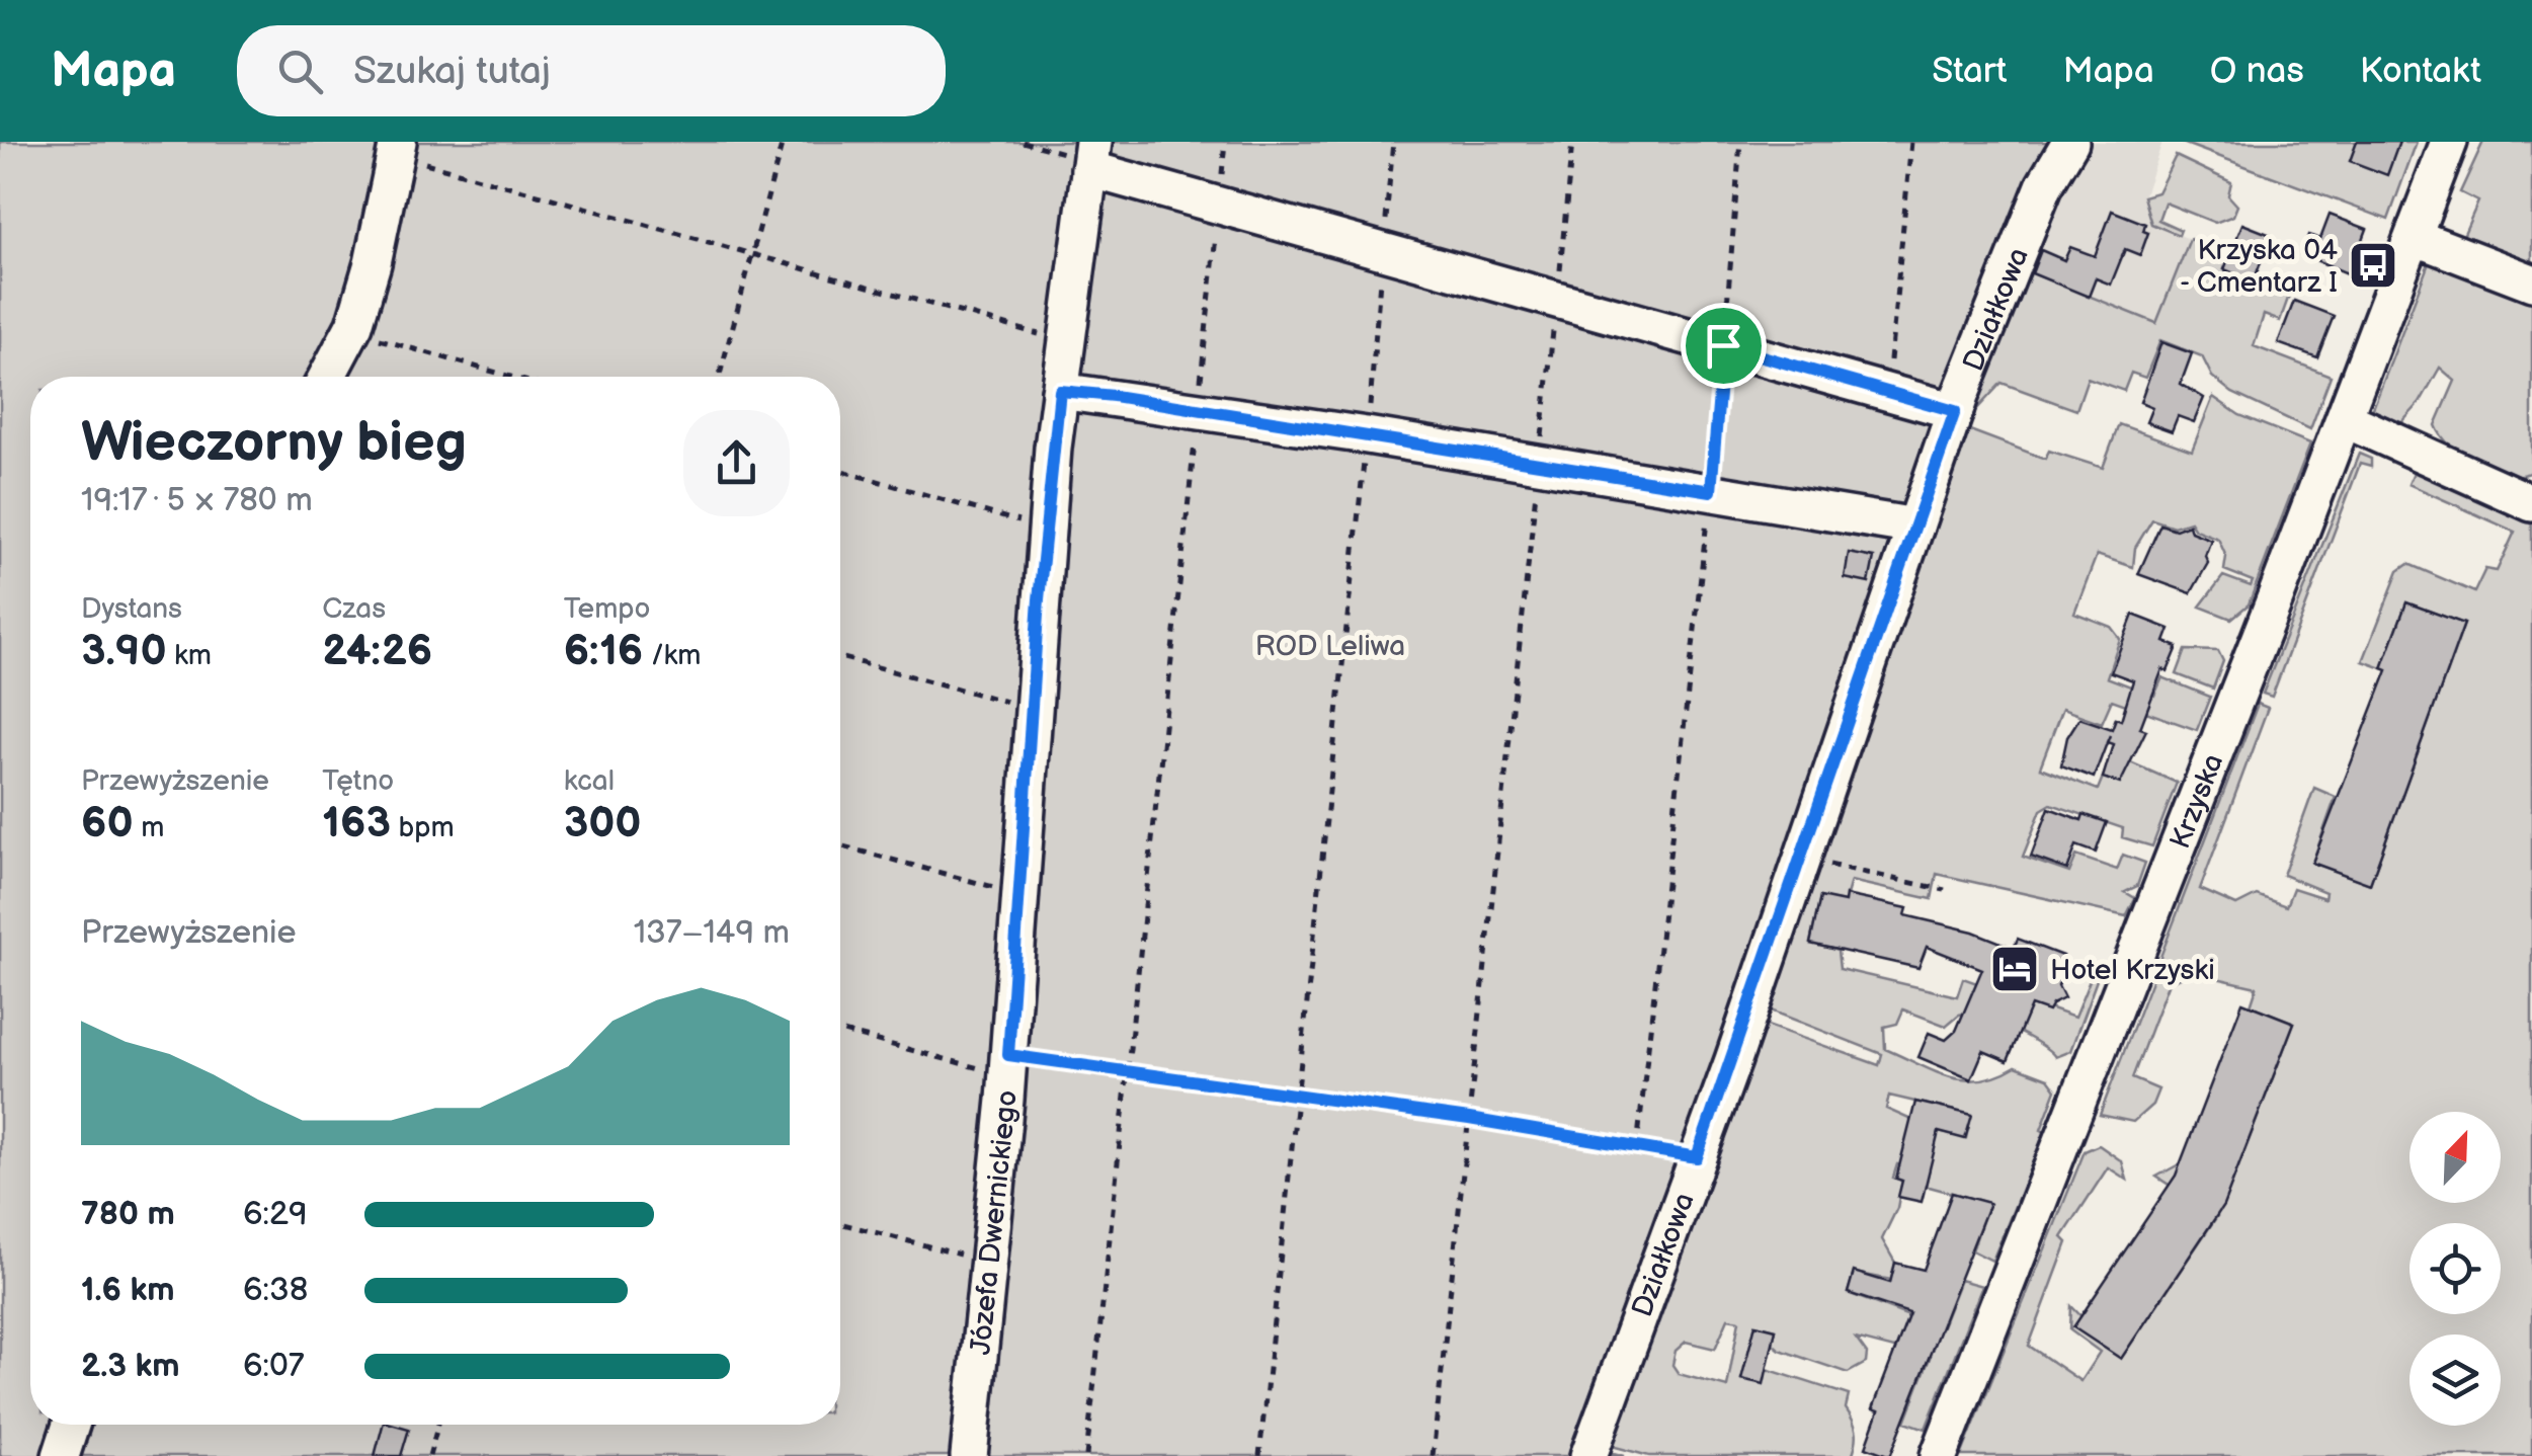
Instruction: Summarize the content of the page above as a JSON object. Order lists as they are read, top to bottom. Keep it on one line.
{"streets":{"street":["Działkowa","Krzyska","Józefa Dwernickiego"]},"parks":["ROD Leliwa"],"places":{"bus stop":["Krzyska 04 - Cmentarz I"],"hotel":["Hotel Krzyski"]},"north":"top right","page":{"header":"Mapa","search":"Szukaj tutaj","nav":["Start","Mapa","O nas","Kontakt"],"heading":["Wieczorny bieg","19:17 · 5 × 780 m"],"stats":[["Dystans","3.90 km"],["Czas","24:26"],["Tempo","6:16 /km"],["Przewyższenie","60 m"],["Tętno","163 bpm"],["kcal","300"]],"chart":["Przewyższenie","137–149 m"],"list":[{"name":"780 m","note":"6:29"},{"name":"1.6 km","note":"6:38"},{"name":"2.3 km","note":"6:07"}]}}
